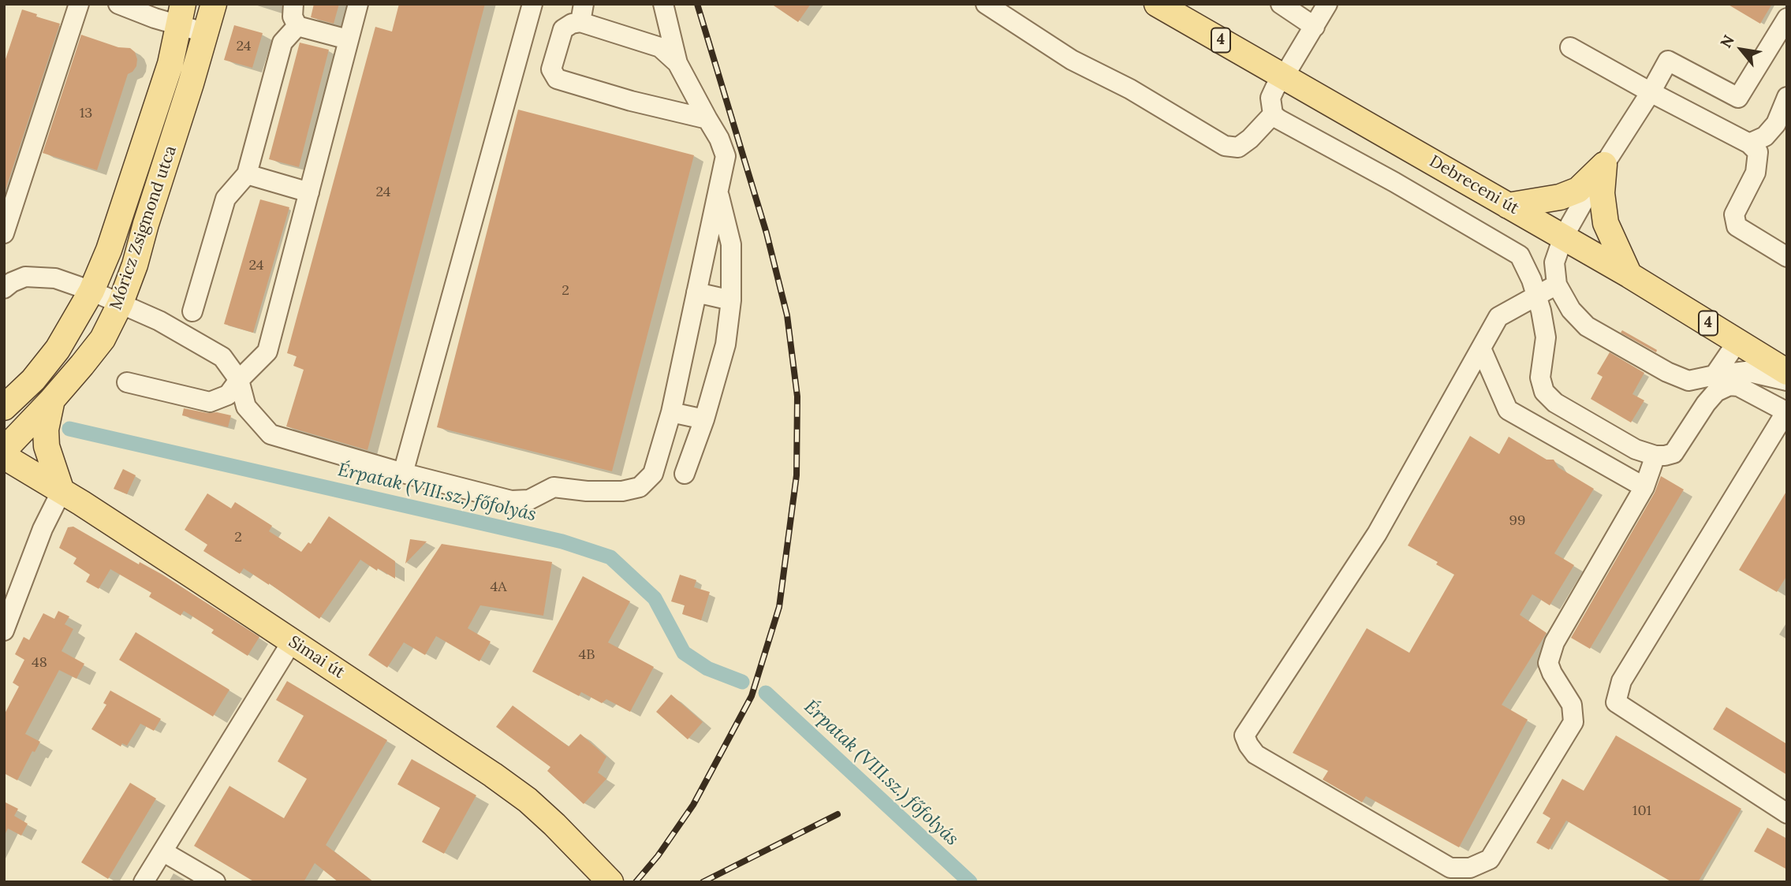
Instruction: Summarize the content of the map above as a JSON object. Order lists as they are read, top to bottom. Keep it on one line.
{"streets":{"main road":["4","Debreceni út","Móricz Zsigmond utca","Simai út"]},"water":["Érpatak (VIII.sz.) főfolyás"],"house_numbers":["24","13","24","24","2","99","2","4A","4B","48","101"],"north":"top left"}
